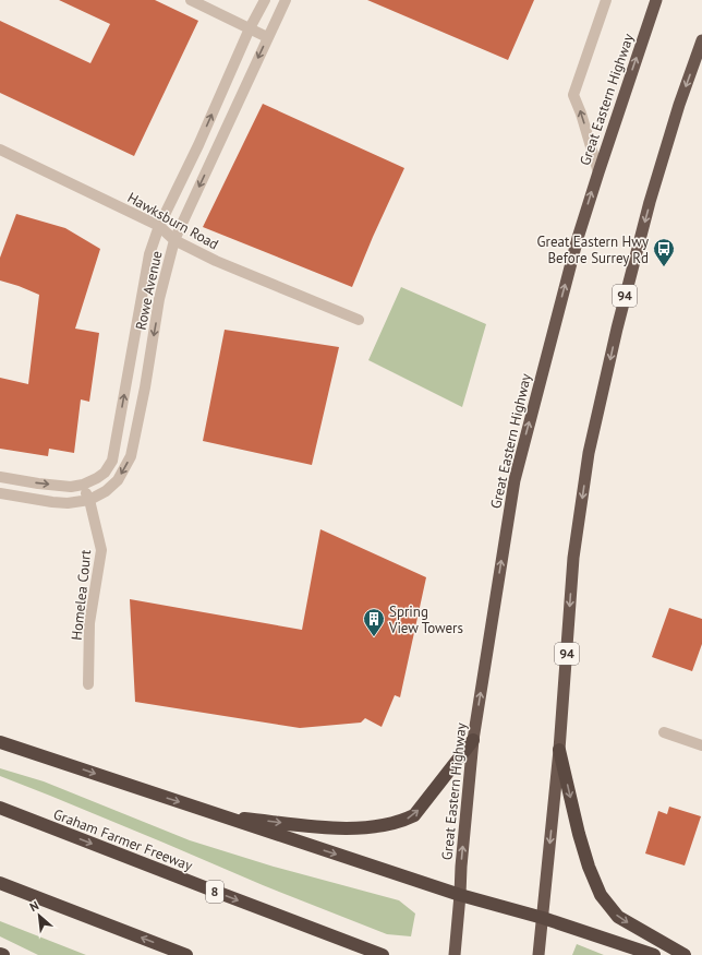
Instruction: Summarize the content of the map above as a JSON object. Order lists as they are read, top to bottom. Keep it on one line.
{"streets":{"highway":["Great Eastern Highway","94","Graham Farmer Freeway","8"],"street":["Hawksburn Road","Rowe Avenue","Homelea Court"]},"crossings":[["Hawksburn Road","Rowe Avenue"],["Rowe Avenue","Homelea Court"]],"places":{"bus stop":["Great Eastern Hwy Before Surrey Rd"],"building":["Spring View Towers"]},"north":"top left"}
